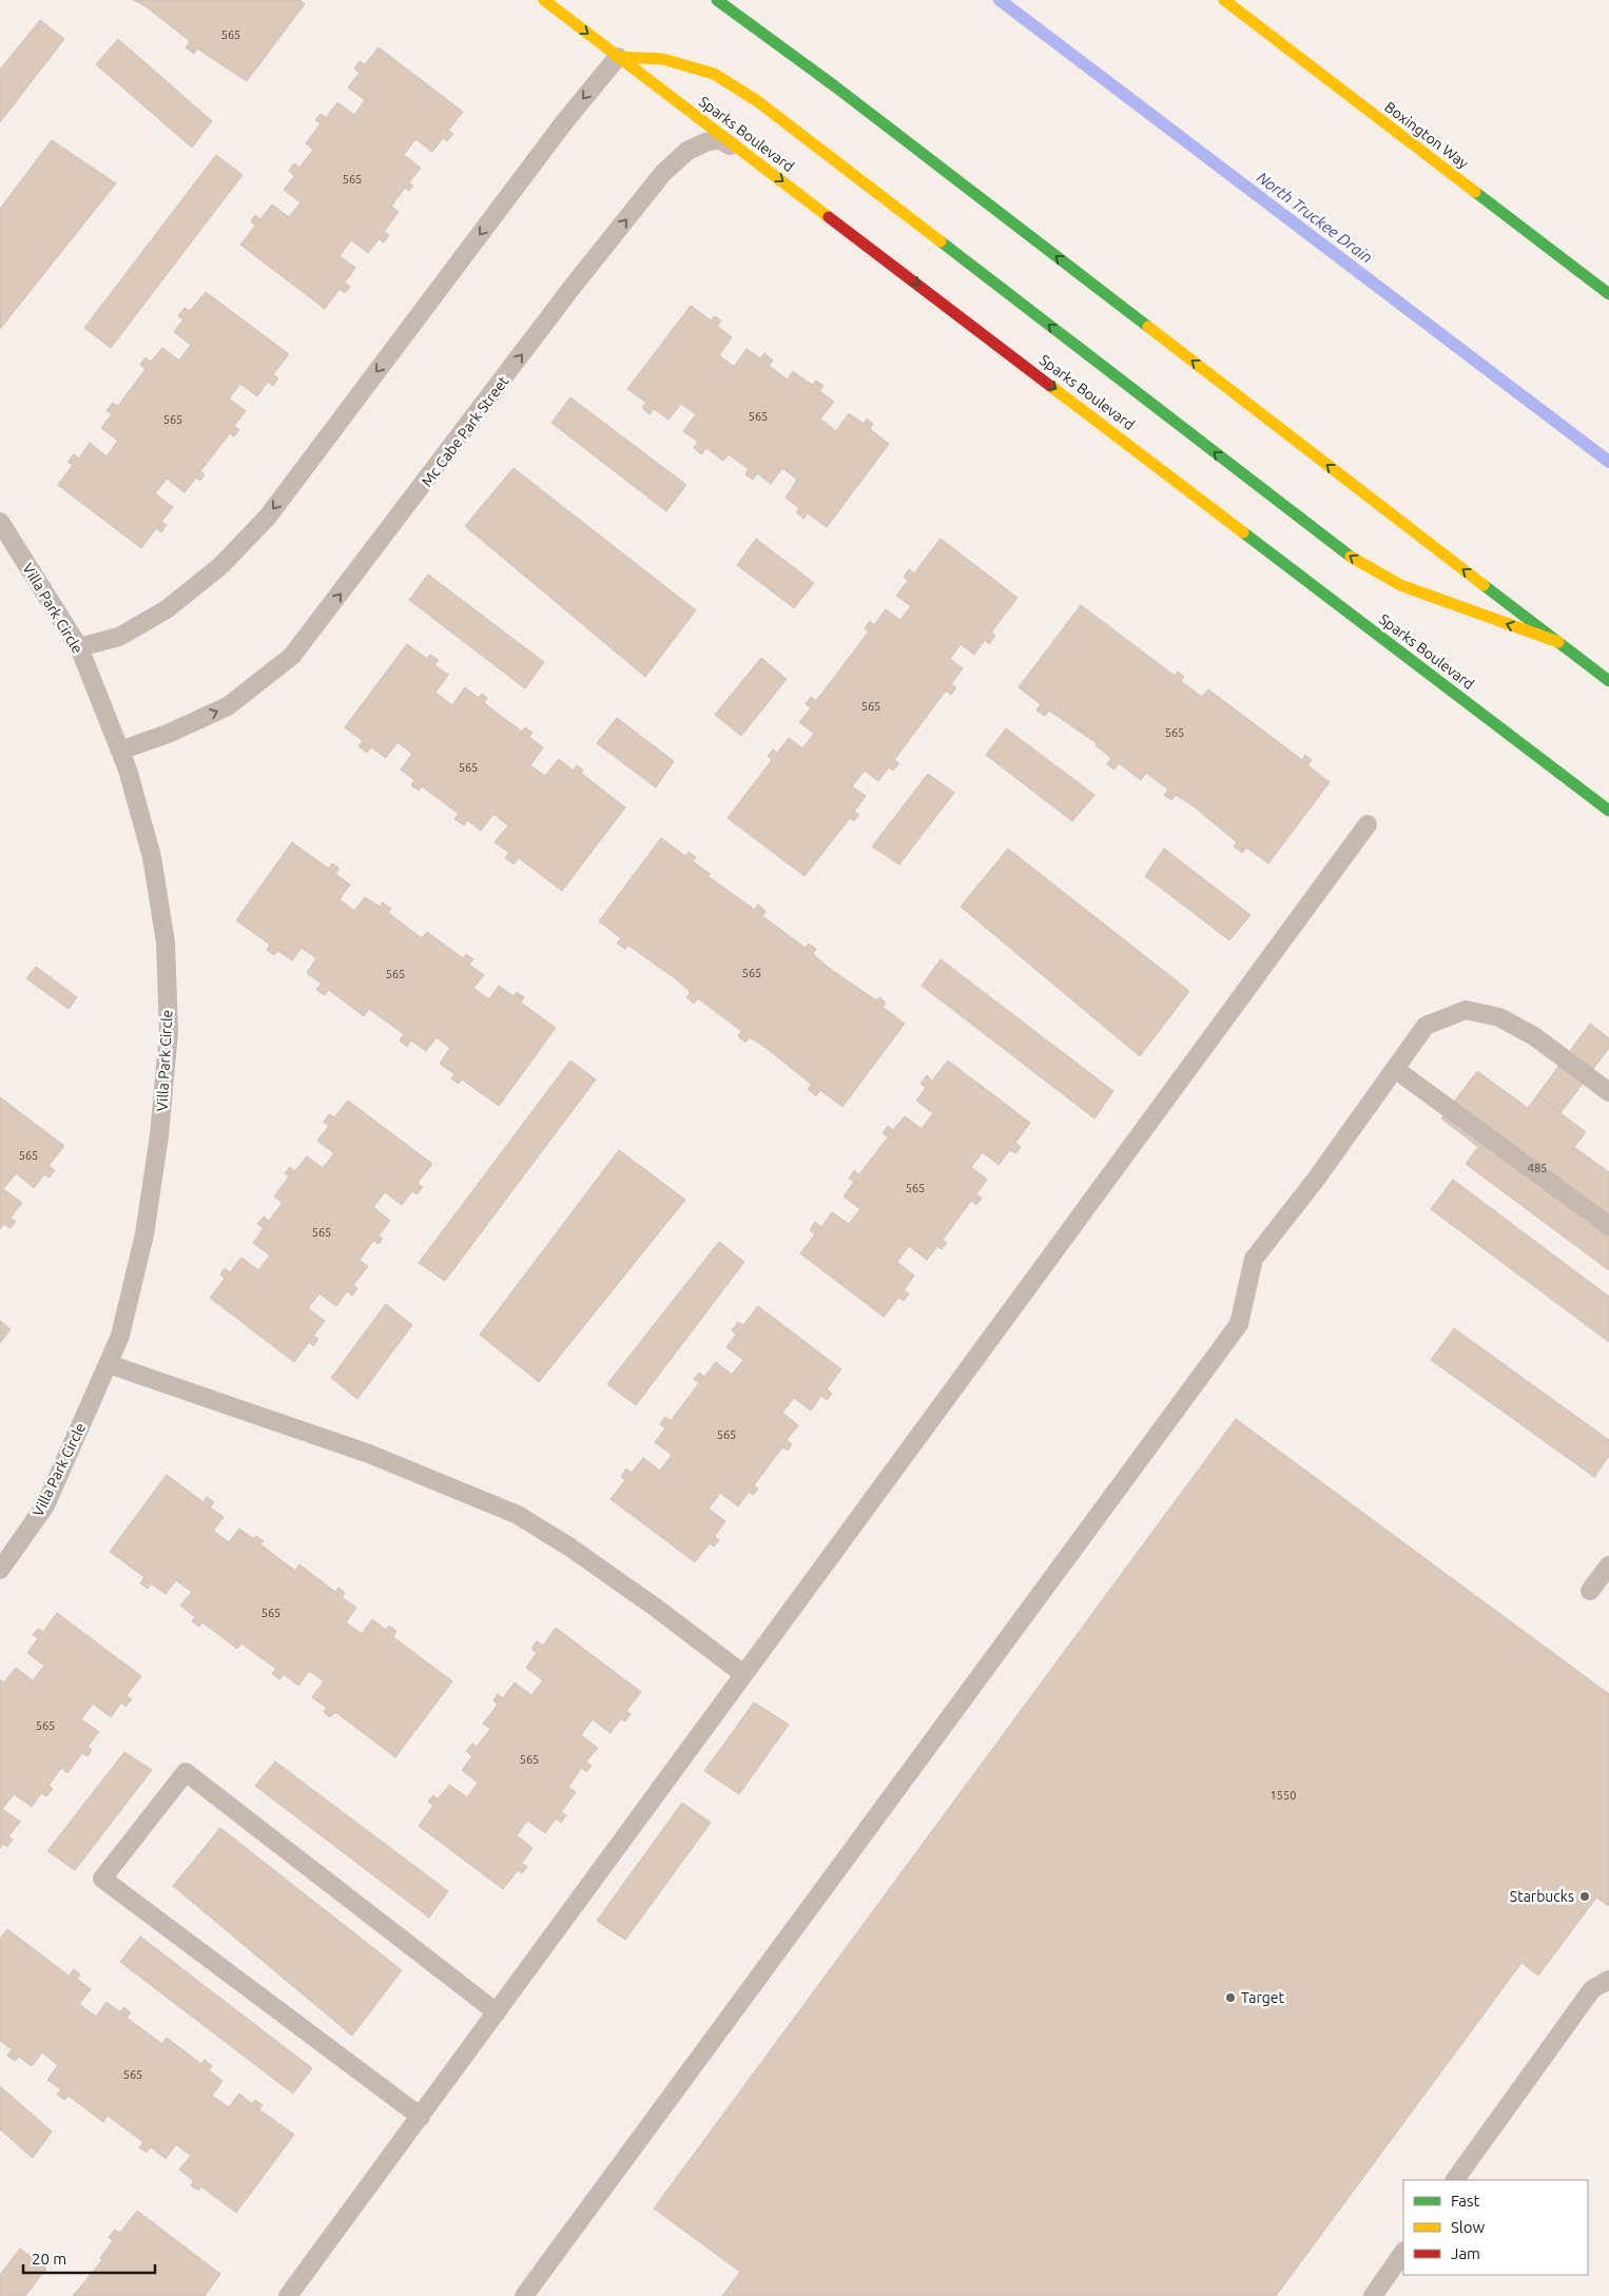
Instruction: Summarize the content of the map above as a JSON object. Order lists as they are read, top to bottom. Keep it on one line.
{"streets":{"main road":["Sparks Boulevard","Boxington Way"],"lane":["Mc Cabe Park Street","Villa Park Circle"]},"crossings":[["Sparks Boulevard","Mc Cabe Park Street"],["Mc Cabe Park Street","Villa Park Circle"]],"water":["North Truckee Drain"],"places":["Starbucks","Target"],"house_numbers":["565","565","565","565","565","565","565","565","565","565","485","565","565","565","565","565","565","1550","565"],"legend":["Fast","Slow","Jam"],"scale_bar":"20 m"}
